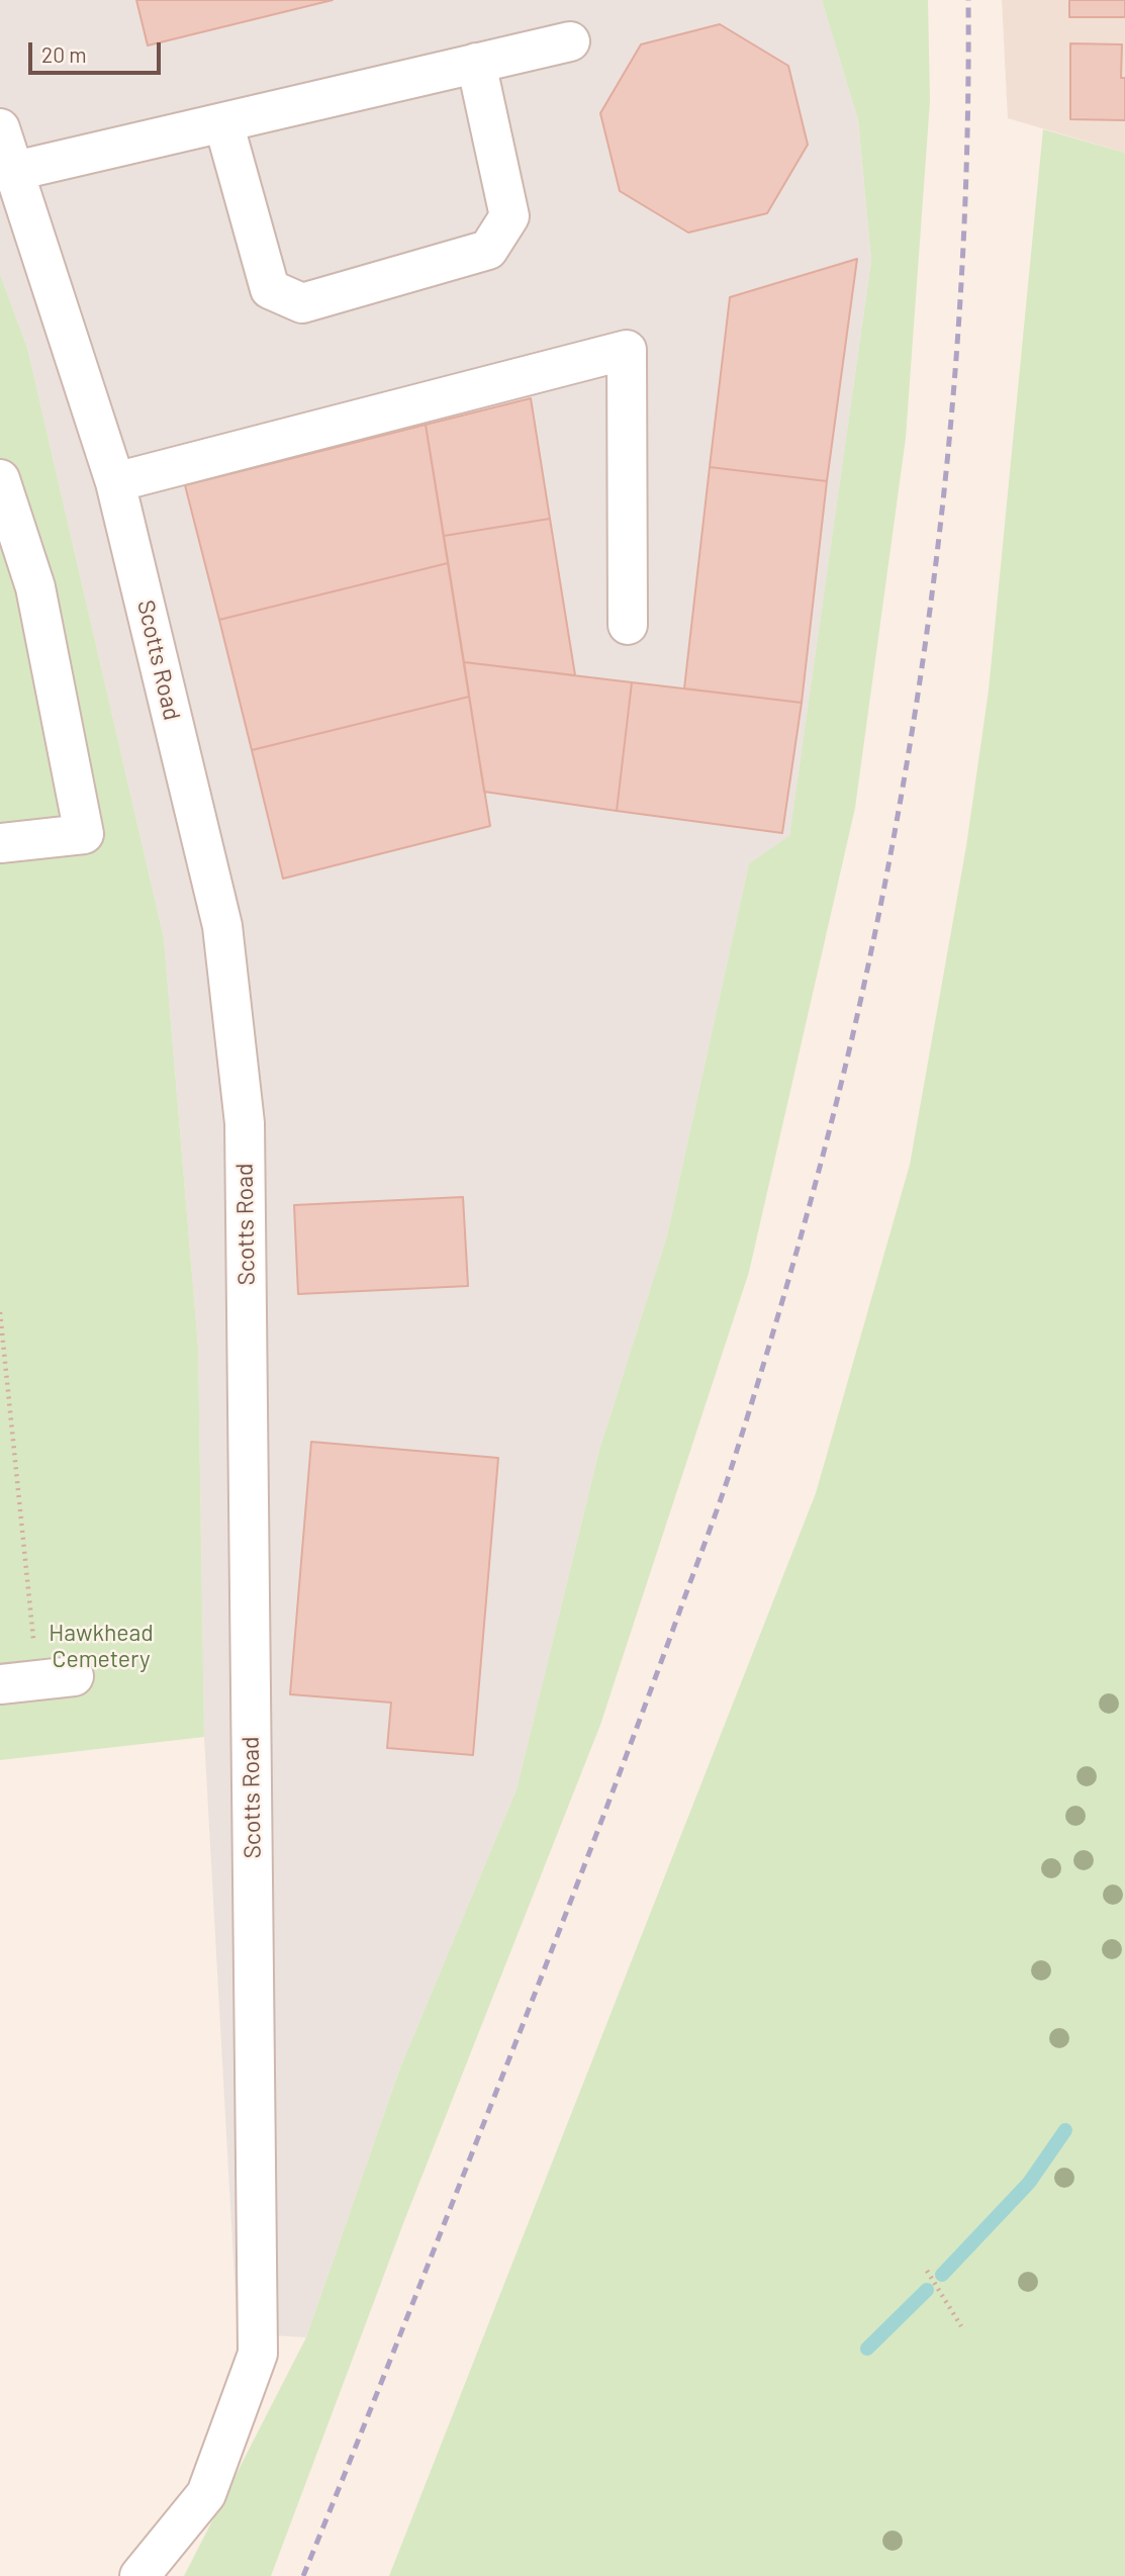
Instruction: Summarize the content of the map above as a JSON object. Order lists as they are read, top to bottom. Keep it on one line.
{"streets":{"street":["Scotts Road"]},"parks":["Hawkhead Cemetery"],"scale_bar":"20 m"}
